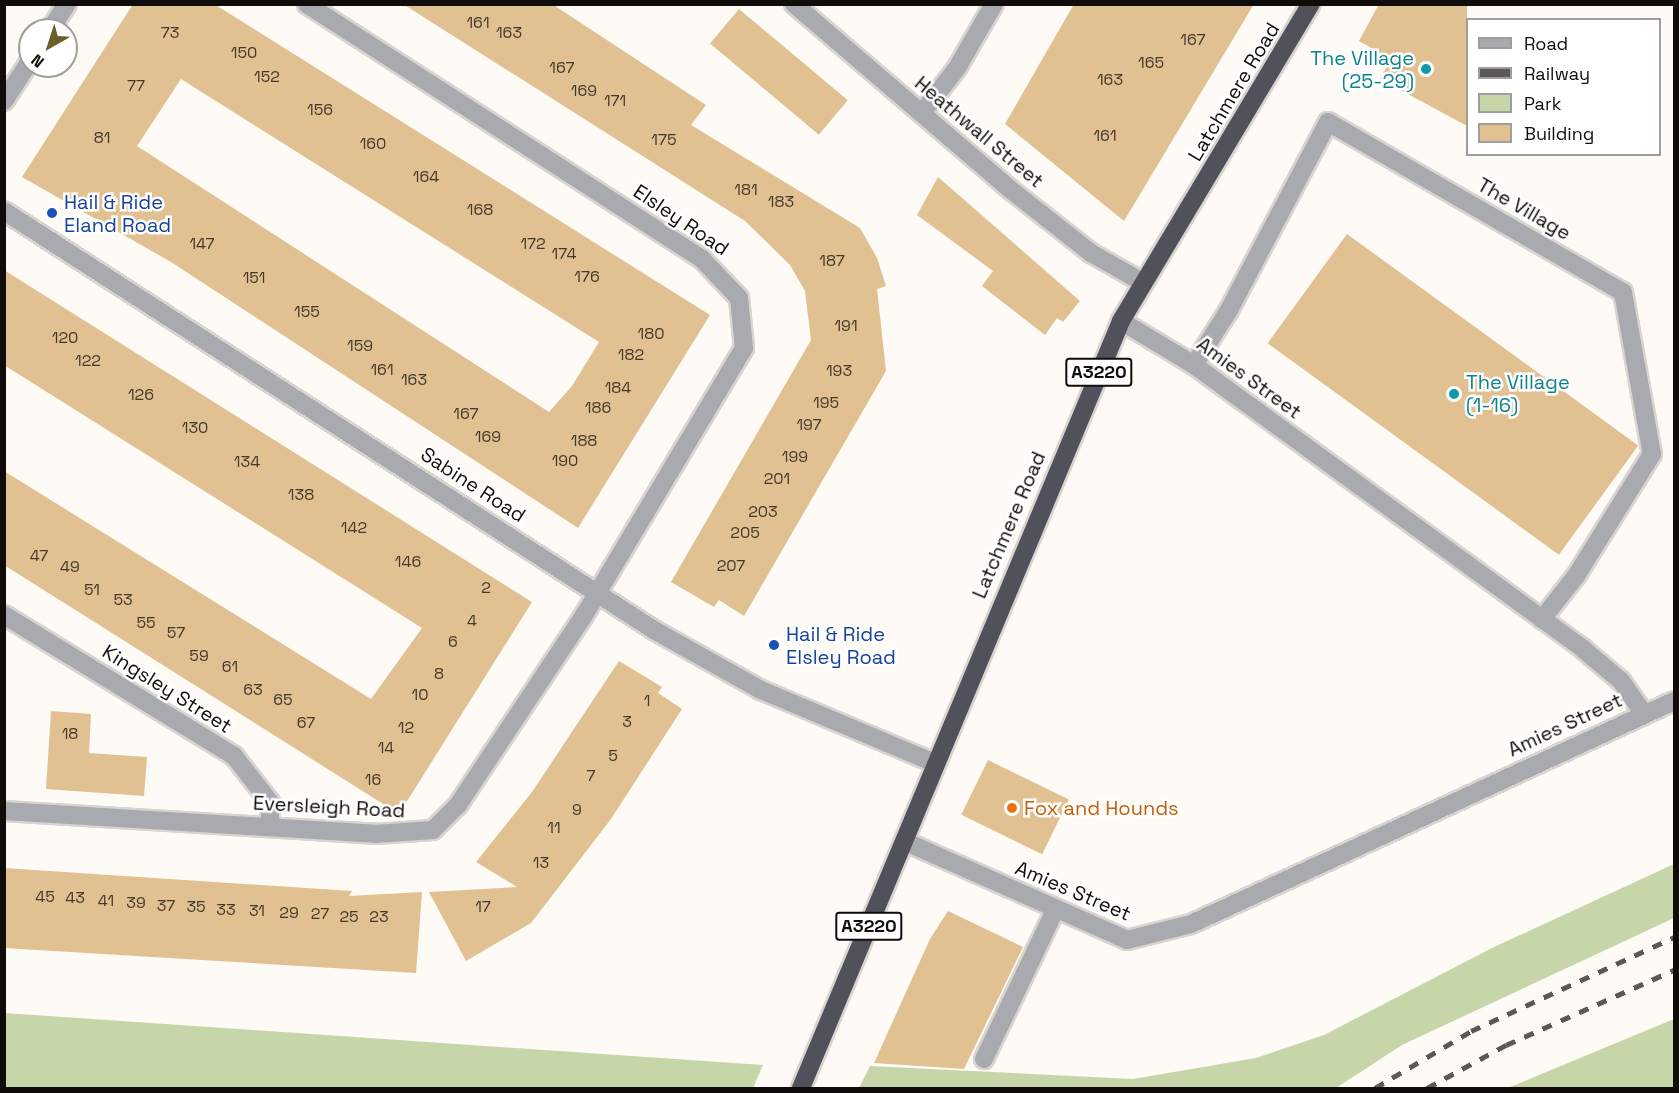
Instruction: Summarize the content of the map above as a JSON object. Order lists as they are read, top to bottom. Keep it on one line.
{"streets":{"highway":["Latchmere Road","A3220"],"street":["Heathwall Street","The Village","Elsley Road","Amies Street","Sabine Road","Kingsley Street","Eversleigh Road"]},"crossings":[["Latchmere Road","Heathwall Street"],["Latchmere Road","Amies Street"],["Latchmere Road","Sabine Road"],["The Village","Amies Street"],["Elsley Road","Sabine Road"],["Elsley Road","Eversleigh Road"],["Sabine Road","Eversleigh Road"],["Kingsley Street","Eversleigh Road"]],"places":["The Village (25-29)","Hail & Ride Eland Road","The Village (1-16)","Hail & Ride Elsley Road","Fox and Hounds"],"house_numbers":["161","73","163","167","150","165","167","152","163","77","169","171","156","161","81","175","160","164","181","183","168","147","172","174","187","176","151","155","191","180","120","159","182","122","161","193","163","184","126","195","186","167","197","130","169","188","199","190","134","201","138","203","142","205","47","146","207","49","2","51","53","4","55","57","6","59","61","8","63","10","65","1","3","67","12","18","14","5","7","16","9","11","13","45","43","41","39","37","35","17","33","31","29","27","25","23"],"legend":["Road","Railway","Park","Building"],"north":"bottom left"}
